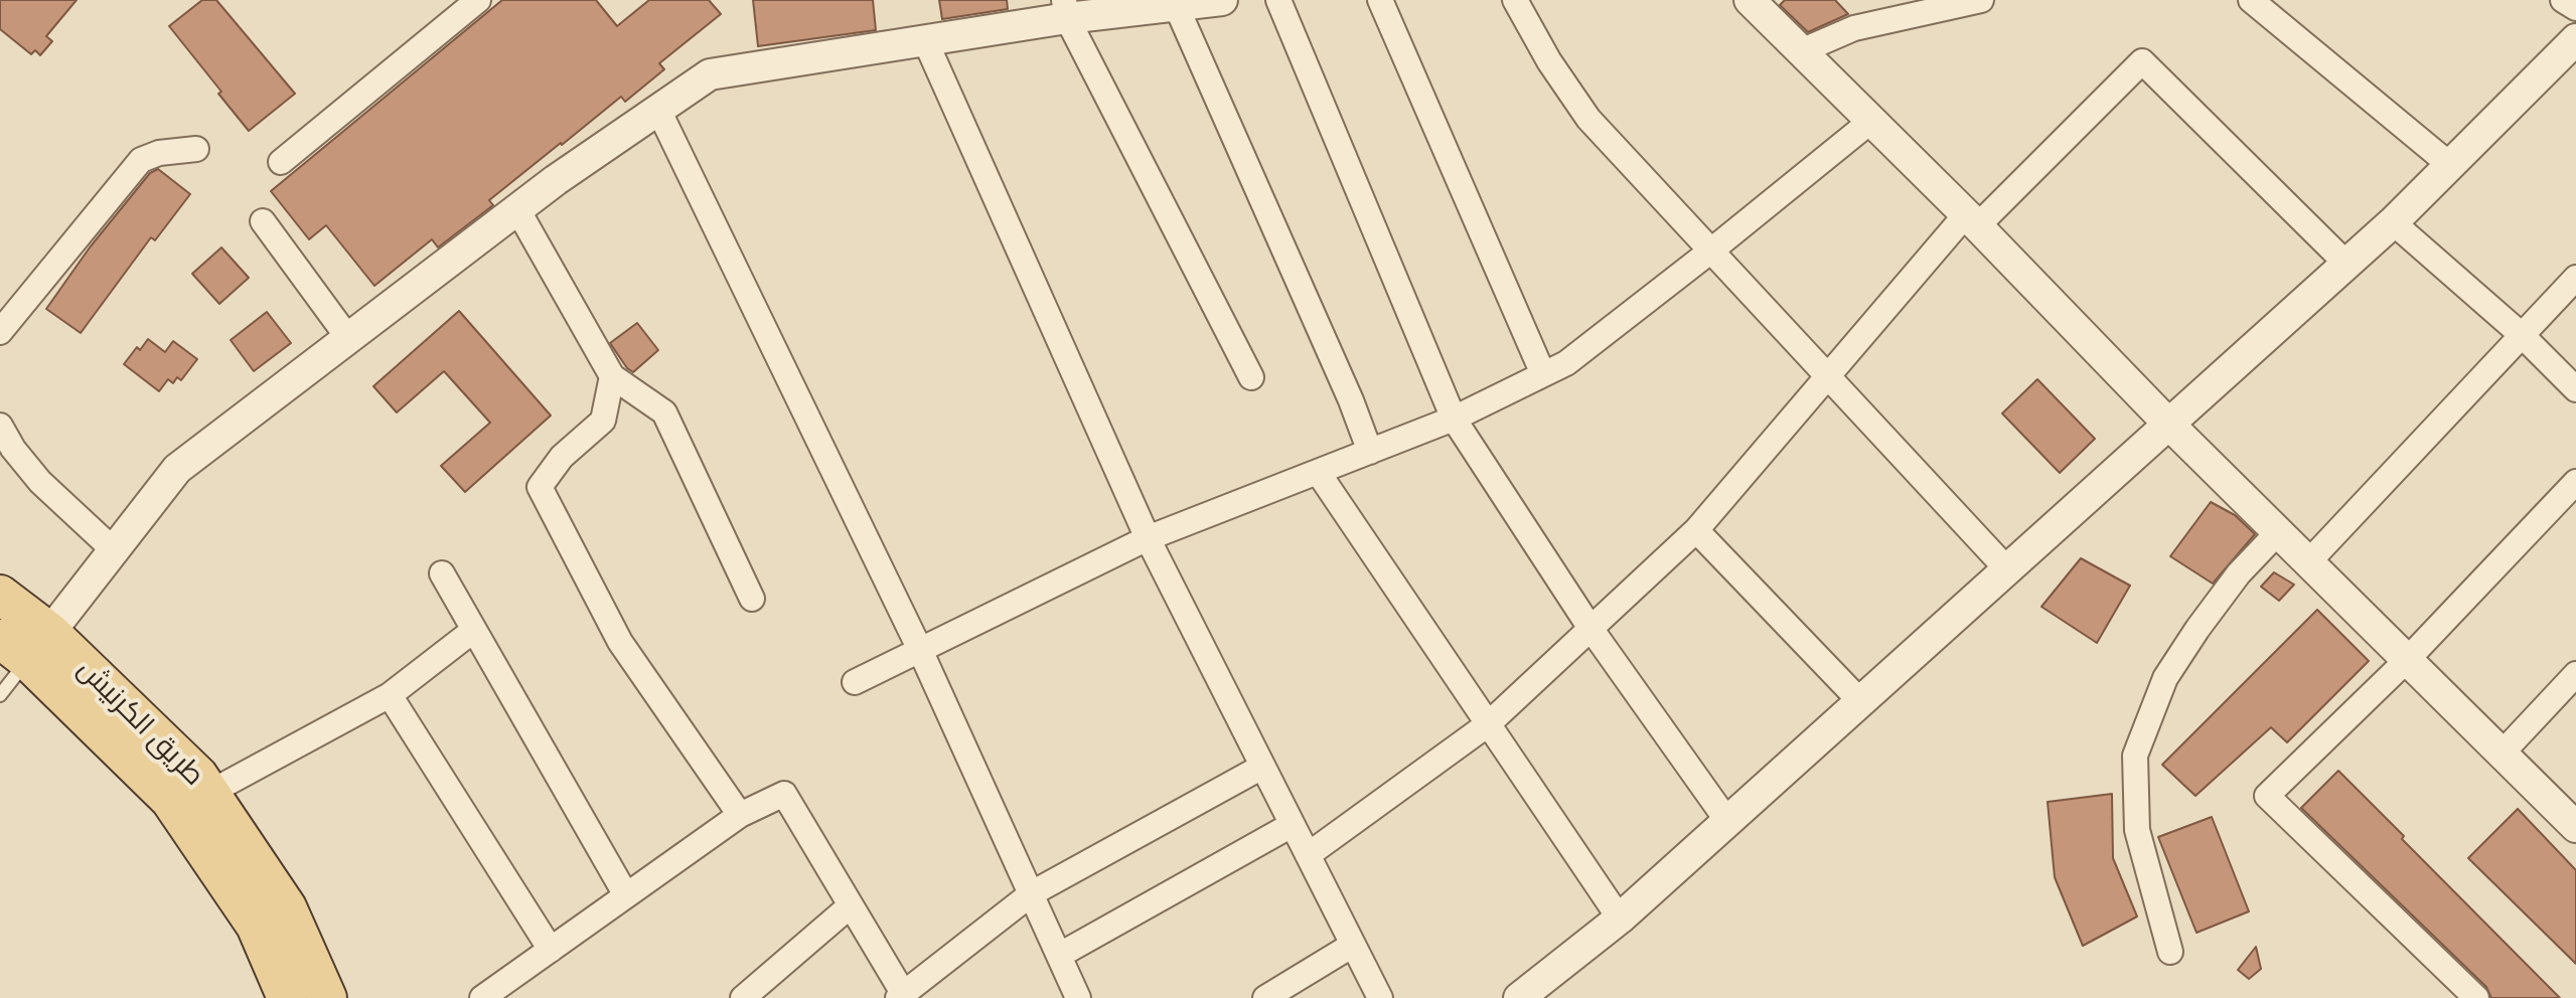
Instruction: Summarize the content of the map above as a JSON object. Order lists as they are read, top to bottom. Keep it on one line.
{"streets":{"main road":["طريق الكرنيش"]}}
